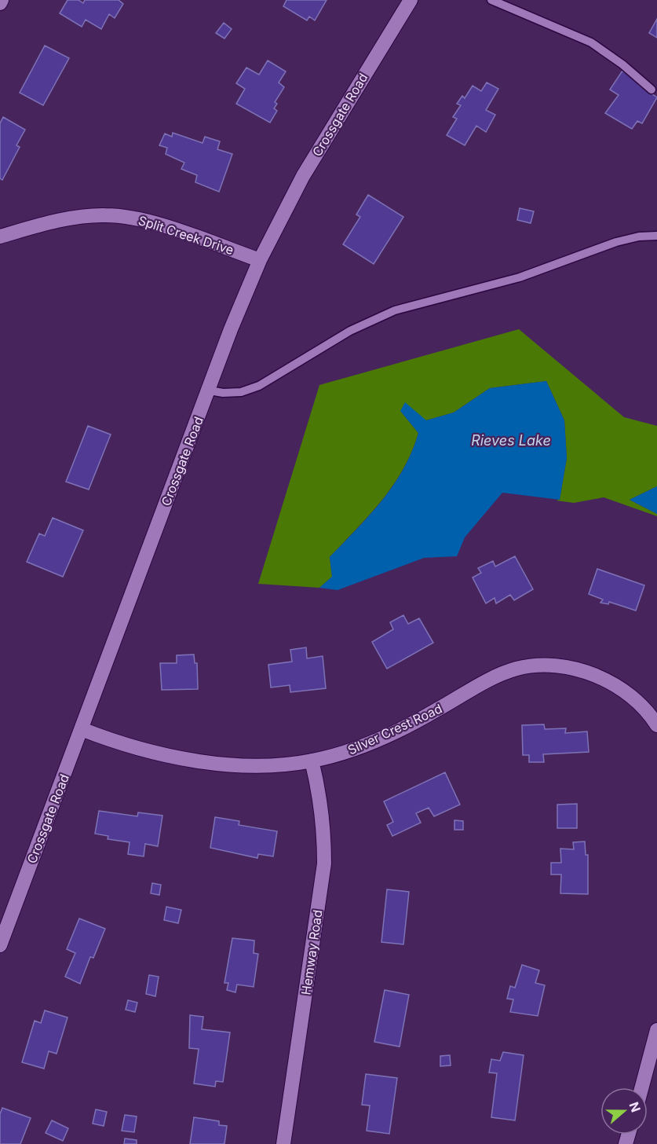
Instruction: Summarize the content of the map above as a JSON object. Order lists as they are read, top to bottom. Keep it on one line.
{"streets":{"street":["Crossgate Road","Split Creek Drive","Silver Crest Road","Hemway Road"]},"crossings":[["Crossgate Road","Split Creek Drive"],["Crossgate Road","Silver Crest Road"],["Silver Crest Road","Hemway Road"]],"water":["Rieves Lake"],"north":"right"}
